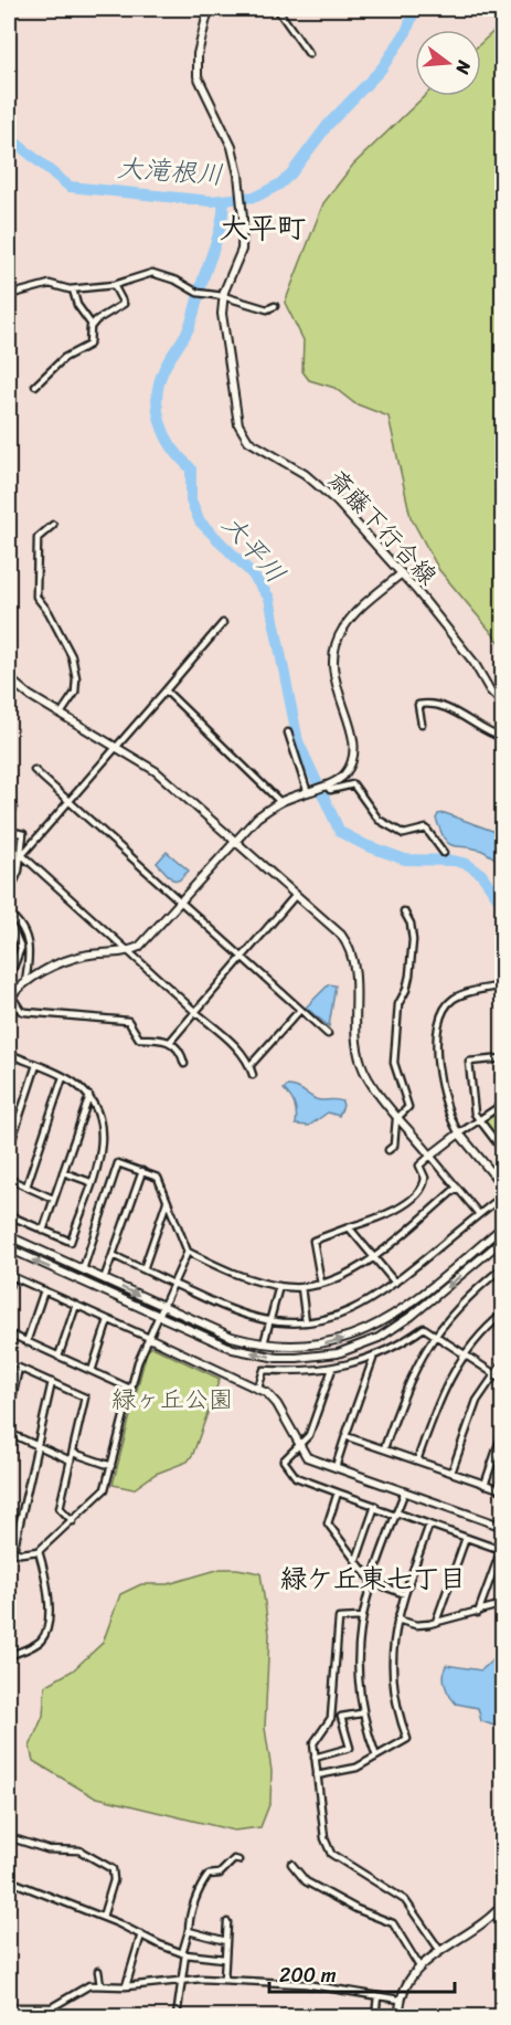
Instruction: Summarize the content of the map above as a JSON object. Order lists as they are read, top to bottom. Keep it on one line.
{"streets":{"street":["斎藤下行合線"]},"districts":["大平町","緑ケ丘東七丁目"],"water":["大滝根川","大平川"],"parks":["緑ヶ丘公園"],"scale_bar":"200 m","north":"right"}
